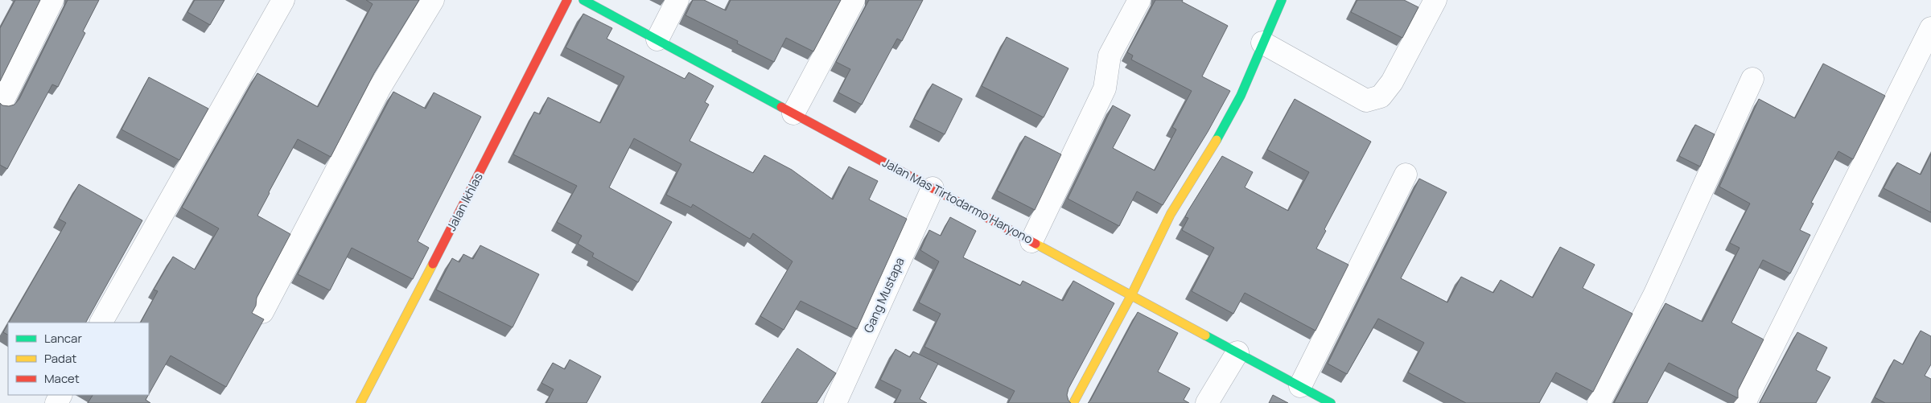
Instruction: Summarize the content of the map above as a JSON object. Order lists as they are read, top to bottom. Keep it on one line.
{"streets":{"street":["Jalan Mas Tirtodarmo Haryono","Jalan Ikhlas","Gang Mustapa"]},"crossings":[["Jalan Mas Tirtodarmo Haryono","Gang Mustapa"]],"legend":["Lancar","Padat","Macet"]}
